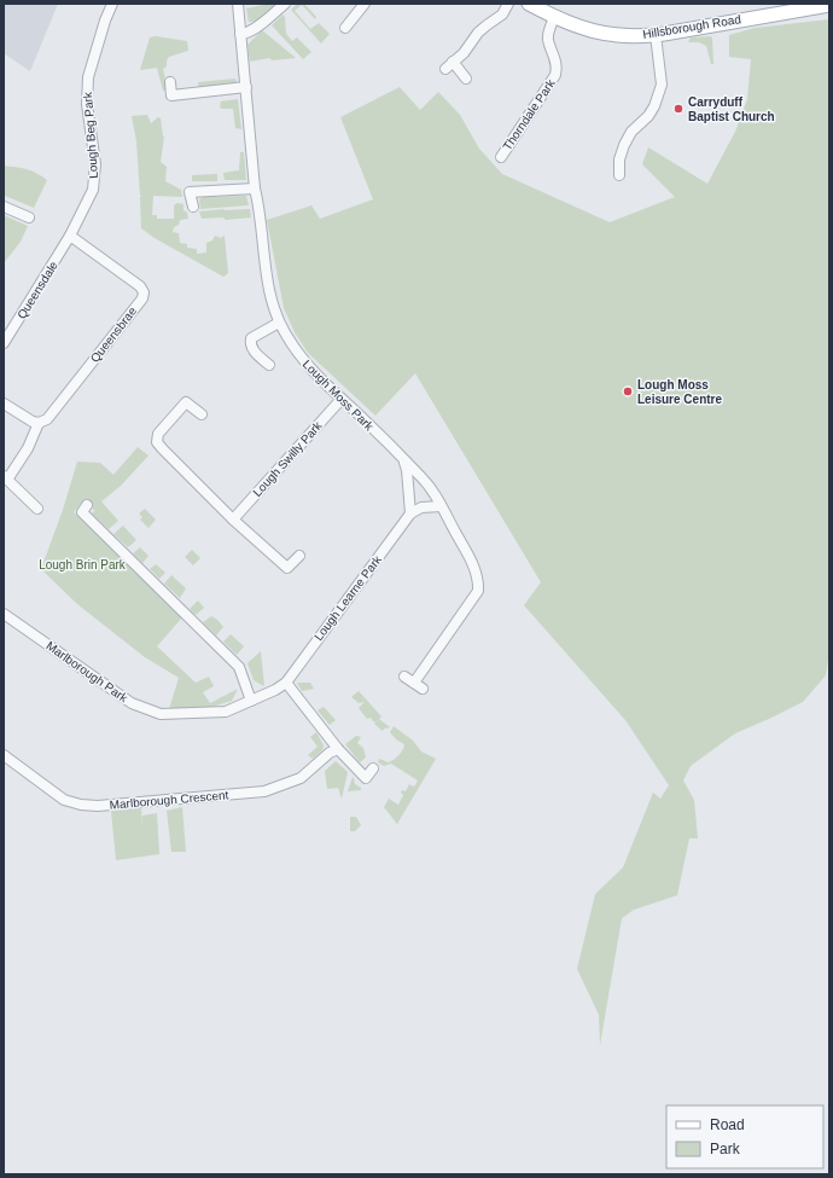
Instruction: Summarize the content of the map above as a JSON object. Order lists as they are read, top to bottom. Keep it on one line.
{"streets":{"main road":["Hillsborough Road"],"street":["Thorndale Park","Lough Beg Park","Queensdale","Queensbrae","Lough Moss Park","Lough Swilly Park","Lough Learne Park","Marlborough Park","Marlborough Crescent"]},"crossings":[["Hillsborough Road","Thorndale Park"],["Lough Beg Park","Queensdale"],["Lough Beg Park","Queensbrae"],["Queensdale","Queensbrae"],["Lough Moss Park","Lough Swilly Park"],["Lough Learne Park","Marlborough Park"]],"parks":["Lough Brin Park"],"places":["Carryduff Baptist Church","Lough Moss Leisure Centre"],"legend":["Road","Park"]}
